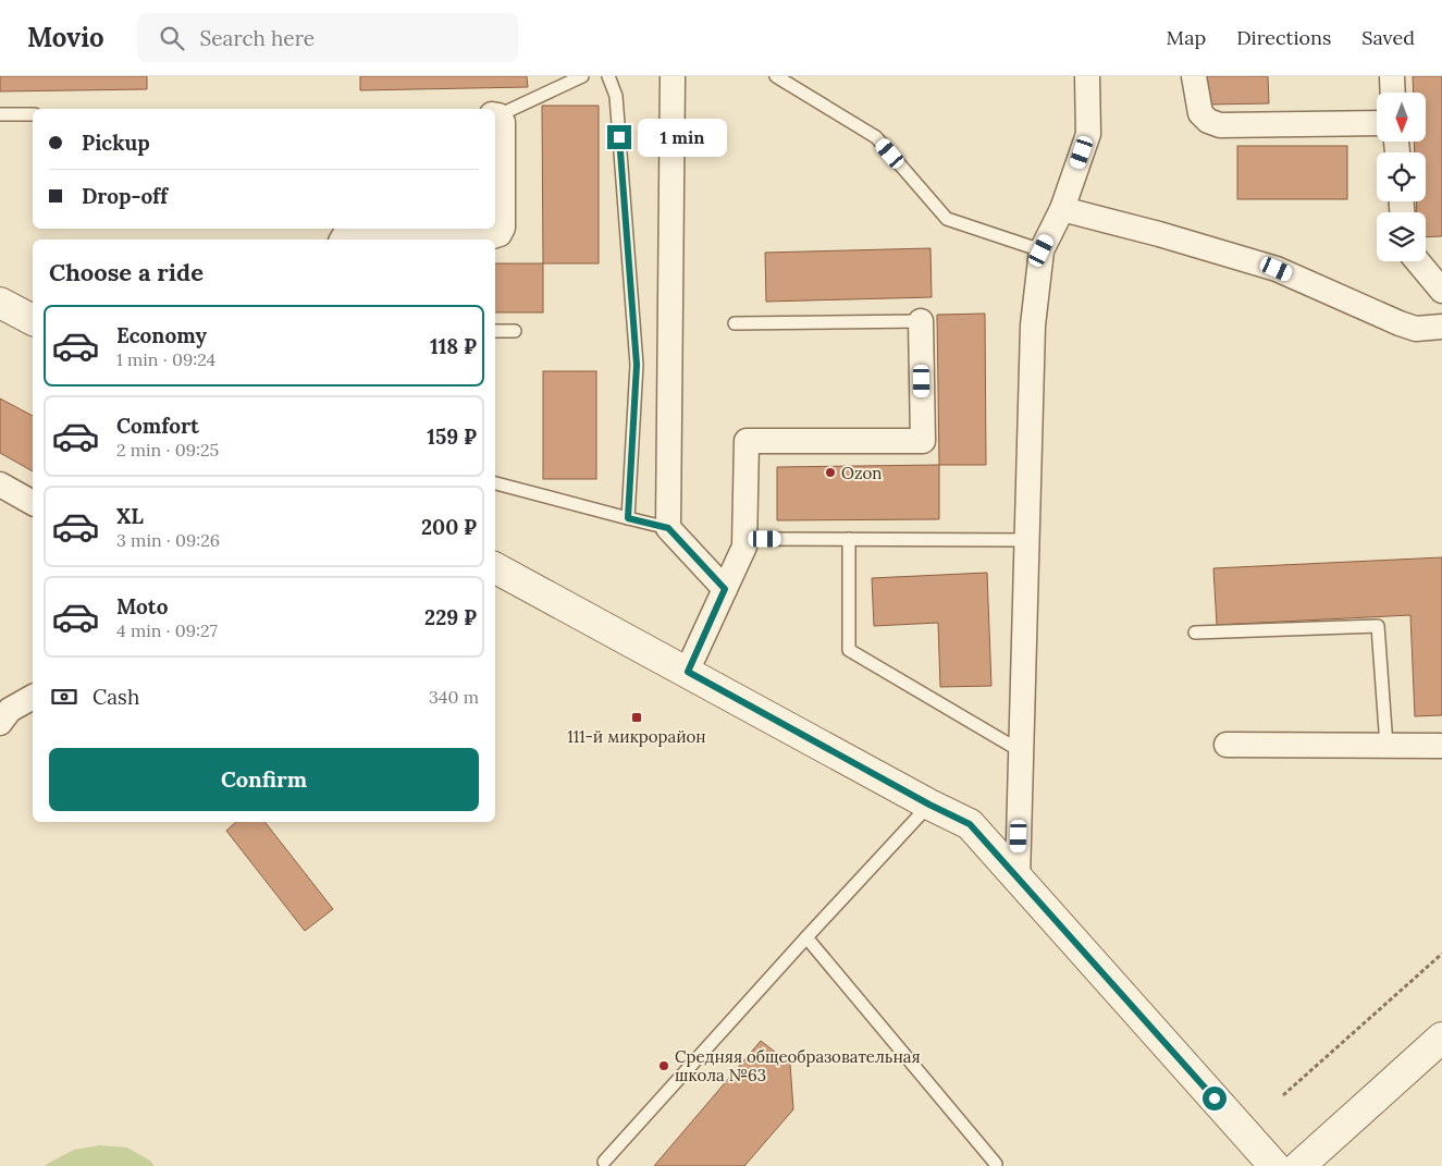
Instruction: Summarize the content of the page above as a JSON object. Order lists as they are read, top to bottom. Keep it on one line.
{"places":{"other":["Ozon","Средняя общеобразовательная школа №63"],"transit":["111-й микрорайон"]},"north":"bottom","page":{"header":"Movio","search":"Search here","nav":["Map","Directions","Saved"],"banner":["Pickup","Drop-off"],"bubble":"1 min","heading":"Choose a ride","list":[{"name":"Economy","note":"1 min · 09:24","value":"118 ₽"},{"name":"Comfort","note":"2 min · 09:25","value":"159 ₽"},{"name":"XL","note":"3 min · 09:26","value":"200 ₽"},{"name":"Moto","note":"4 min · 09:27","value":"229 ₽"}],"pay":["Cash","340 m"],"buttons":"Confirm"}}
